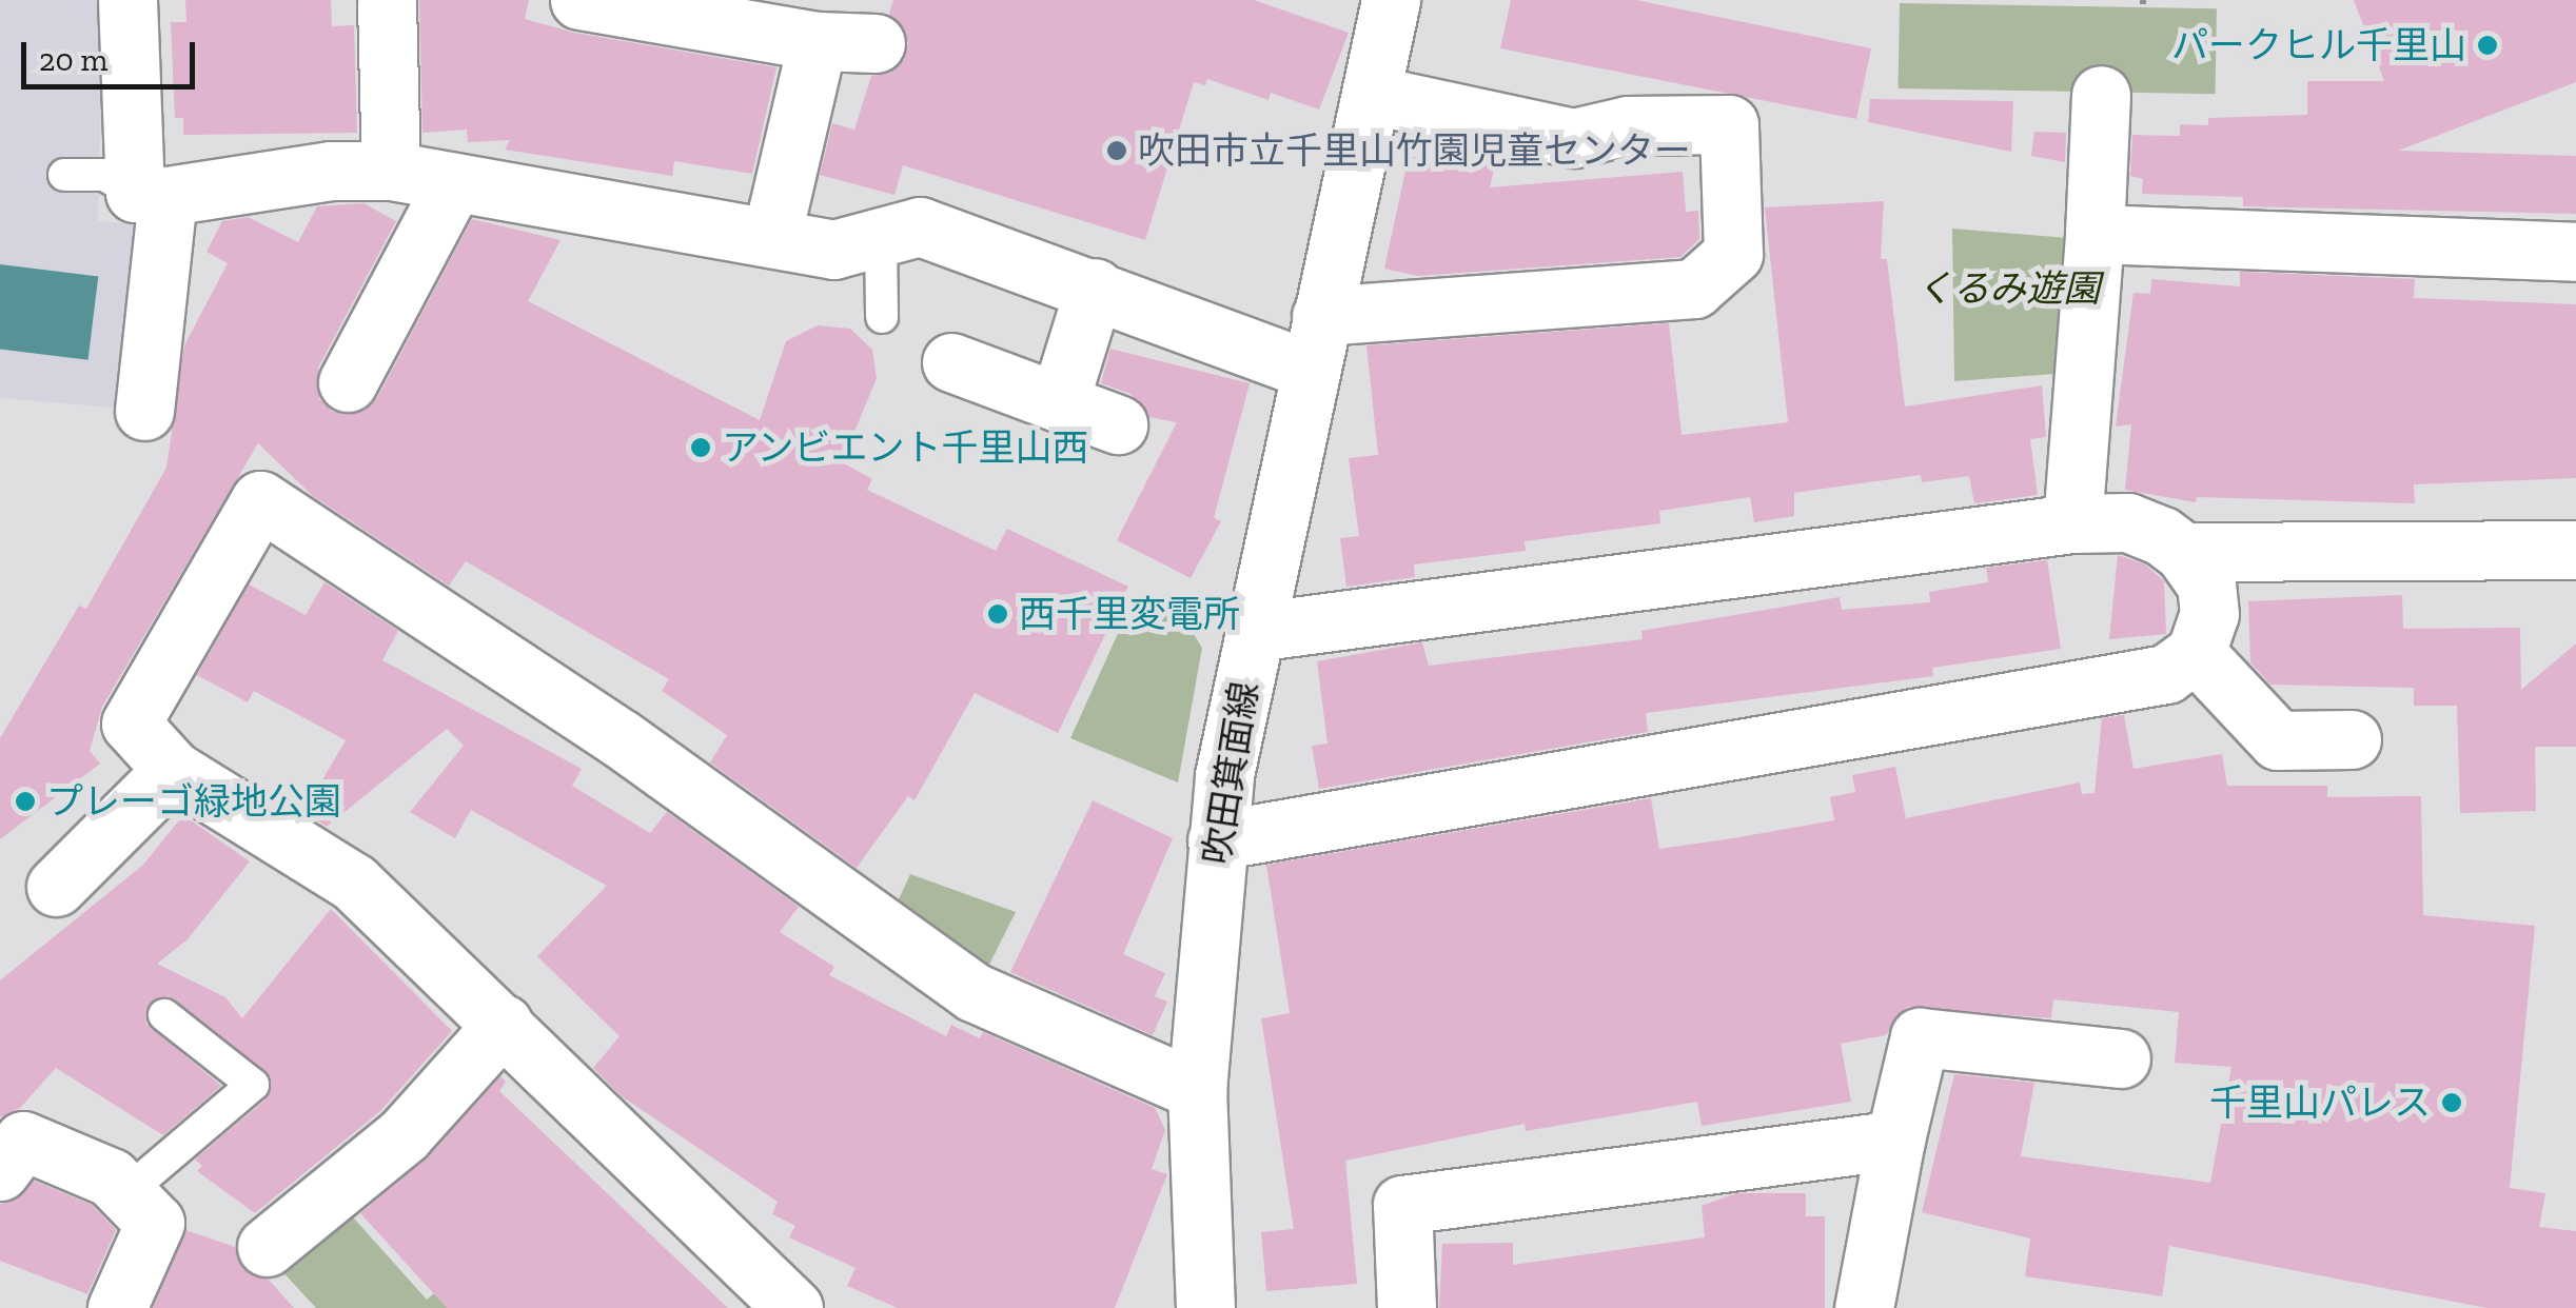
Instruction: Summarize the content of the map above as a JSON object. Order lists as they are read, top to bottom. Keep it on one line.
{"streets":{"street":["吹田箕面線"]},"parks":["くるみ遊園"],"places":["パークヒル千里山","吹田市立千里山竹園児童センター","アンビエント千里山西","西千里変電所","プレーゴ緑地公園","千里山パレス"],"scale_bar":"20 m"}
